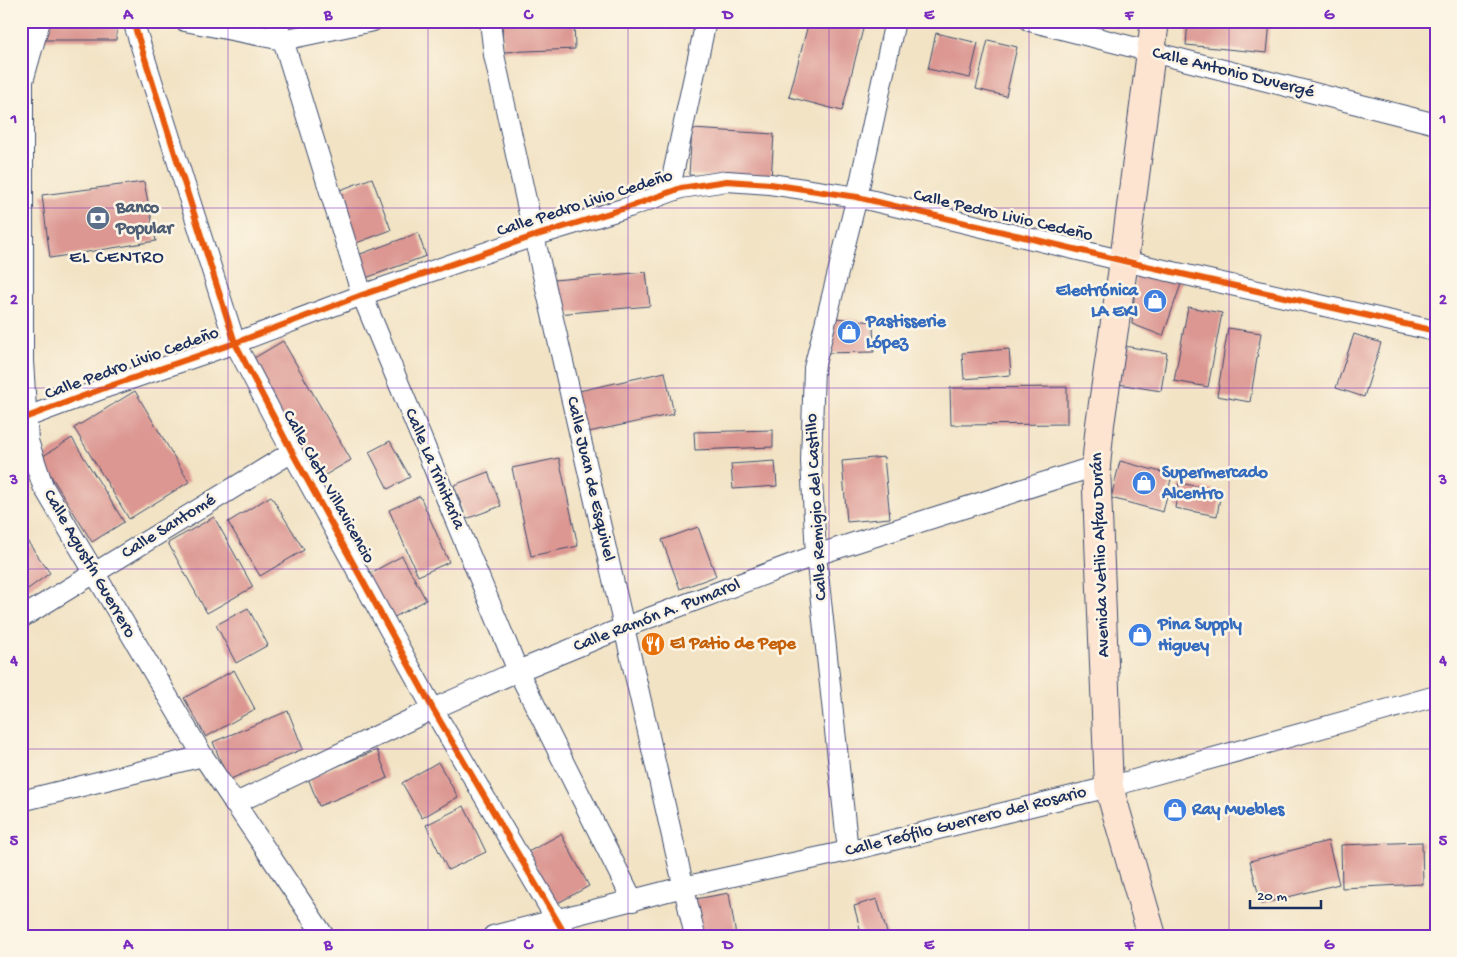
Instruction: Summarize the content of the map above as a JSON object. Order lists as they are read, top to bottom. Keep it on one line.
{"streets":{"main road":["Avenida Vetilio Alfau Durán"],"street":["Calle Antonio Duvergé","Calle Pedro Livio Cedeño","Calle La Trinitaria","Calle Juan de Esquivel","Calle Cleto Villavicencio","Calle Remigio del Castillo","Calle Santomé","Calle Agustín Guerrero","Calle Ramón A. Pumarol","Calle Teófilo Guerrero del Rosario"]},"crossings":[["Calle Antonio Duvergé","Avenida Vetilio Alfau Durán"],["Calle Pedro Livio Cedeño","Calle La Trinitaria"],["Calle Pedro Livio Cedeño","Calle Juan de Esquivel"],["Calle Pedro Livio Cedeño","Calle Cleto Villavicencio"],["Calle Pedro Livio Cedeño","Calle Remigio del Castillo"],["Calle Pedro Livio Cedeño","Avenida Vetilio Alfau Durán"],["Calle Pedro Livio Cedeño","Calle Agustín Guerrero"],["Calle La Trinitaria","Calle Ramón A. Pumarol"],["Calle La Trinitaria","Calle Teófilo Guerrero del Rosario"],["Calle Juan de Esquivel","Calle Ramón A. Pumarol"],["Calle Juan de Esquivel","Calle Teófilo Guerrero del Rosario"],["Calle Cleto Villavicencio","Calle Santomé"],["Calle Cleto Villavicencio","Calle Ramón A. Pumarol"],["Calle Cleto Villavicencio","Calle Teófilo Guerrero del Rosario"],["Calle Remigio del Castillo","Calle Ramón A. Pumarol"],["Calle Remigio del Castillo","Calle Teófilo Guerrero del Rosario"],["Calle Santomé","Calle Agustín Guerrero"],["Avenida Vetilio Alfau Durán","Calle Ramón A. Pumarol"],["Avenida Vetilio Alfau Durán","Calle Teófilo Guerrero del Rosario"],["Calle Agustín Guerrero","Calle Ramón A. Pumarol"]],"districts":["EL CENTRO"],"places":{"bank":["Banco Popular"],"shop":["Electrónica LA EKI","Pastisserie López","Supermercado Alcentro","Pina Supply Higuey","Ray Muebles"],"restaurant":["El Patio de Pepe"]},"scale_bar":"20 m","grid":{"columns":["A","B","C","D","E","F","G"],"rows":["1","2","3","4","5"]}}
